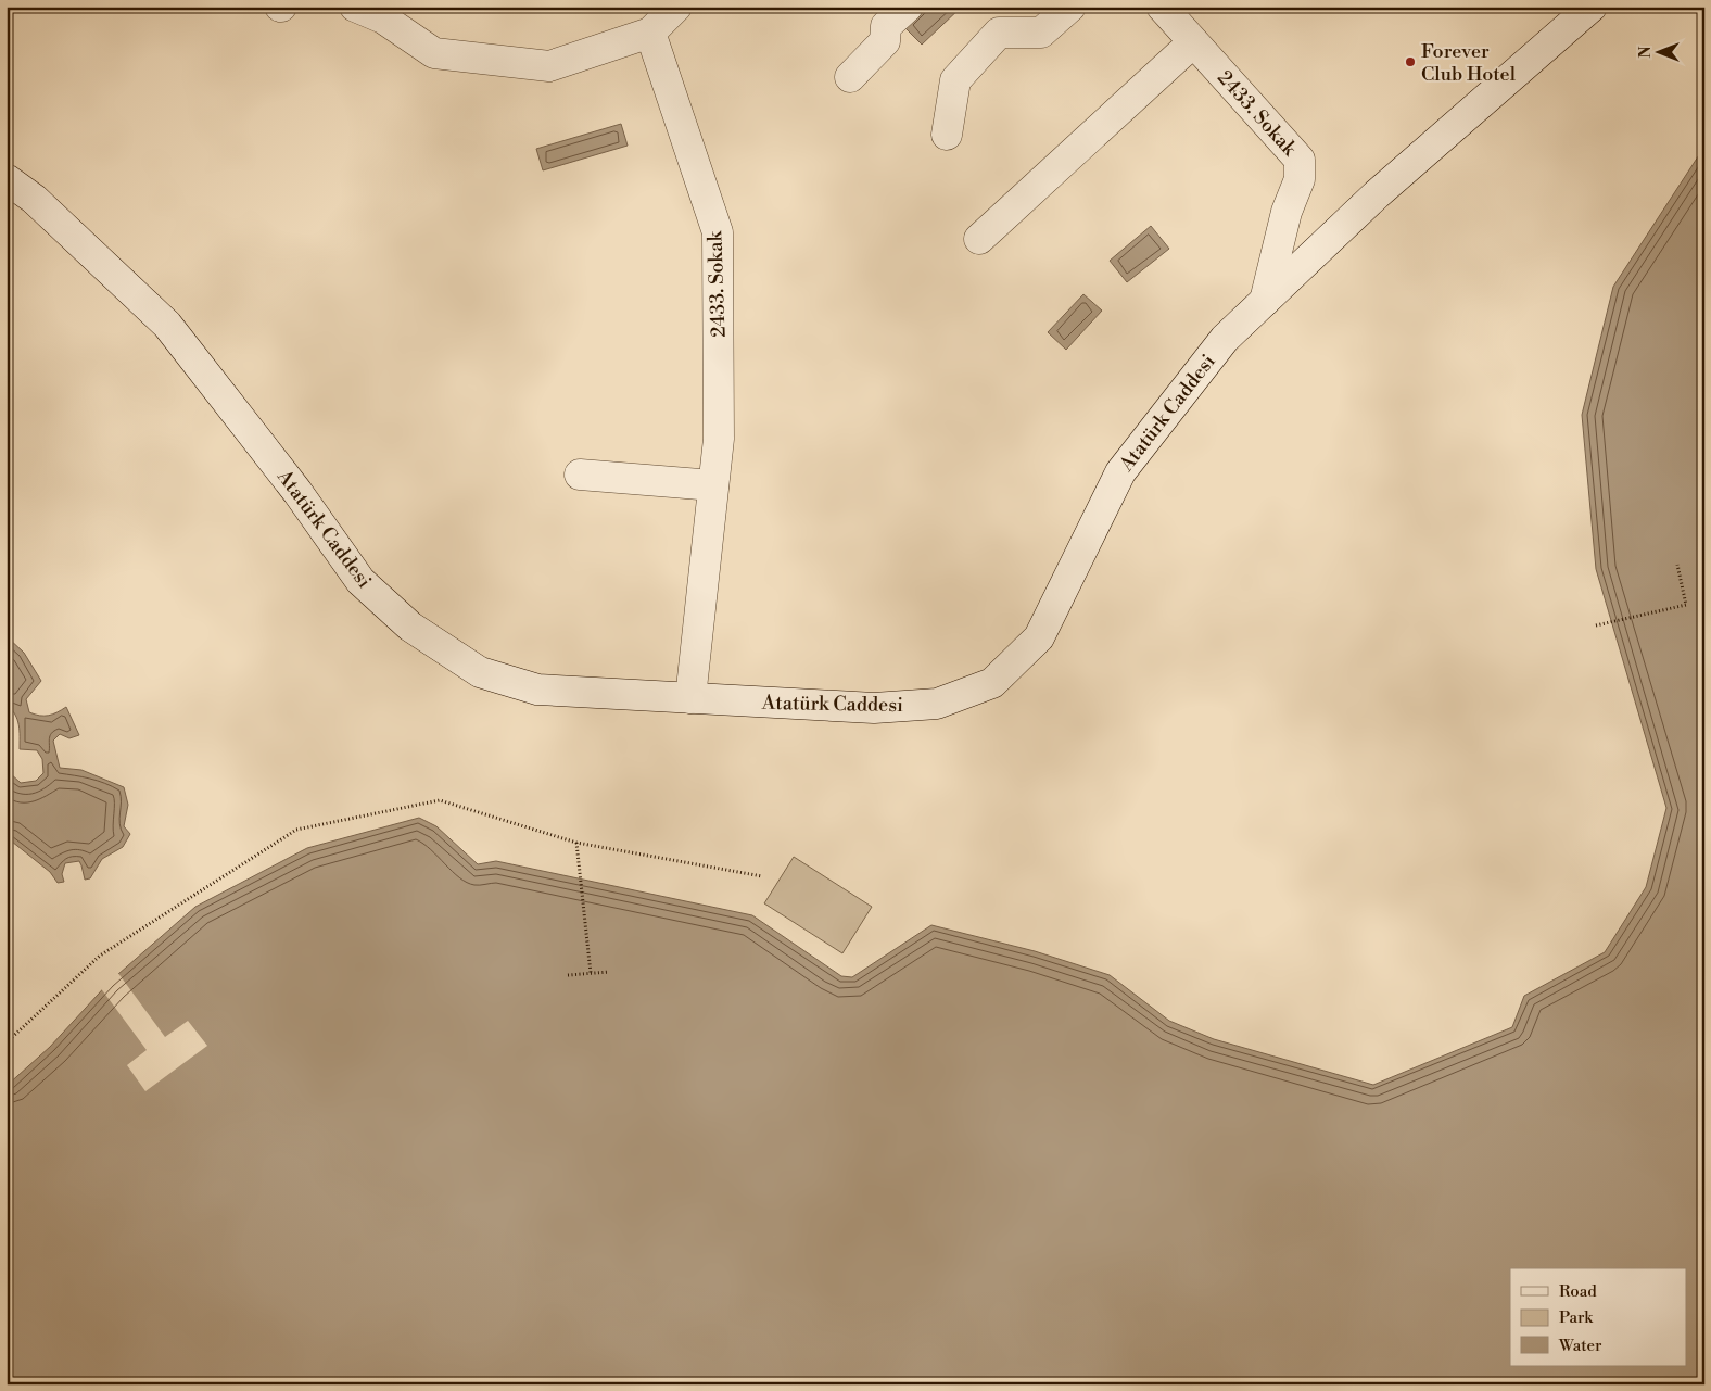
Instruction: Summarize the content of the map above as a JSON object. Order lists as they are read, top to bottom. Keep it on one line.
{"streets":{"street":["2433. Sokak","Atatürk Caddesi"]},"crossings":[["2433. Sokak","Atatürk Caddesi"]],"places":["Forever Club Hotel"],"legend":["Road","Park","Water"],"north":"left"}
